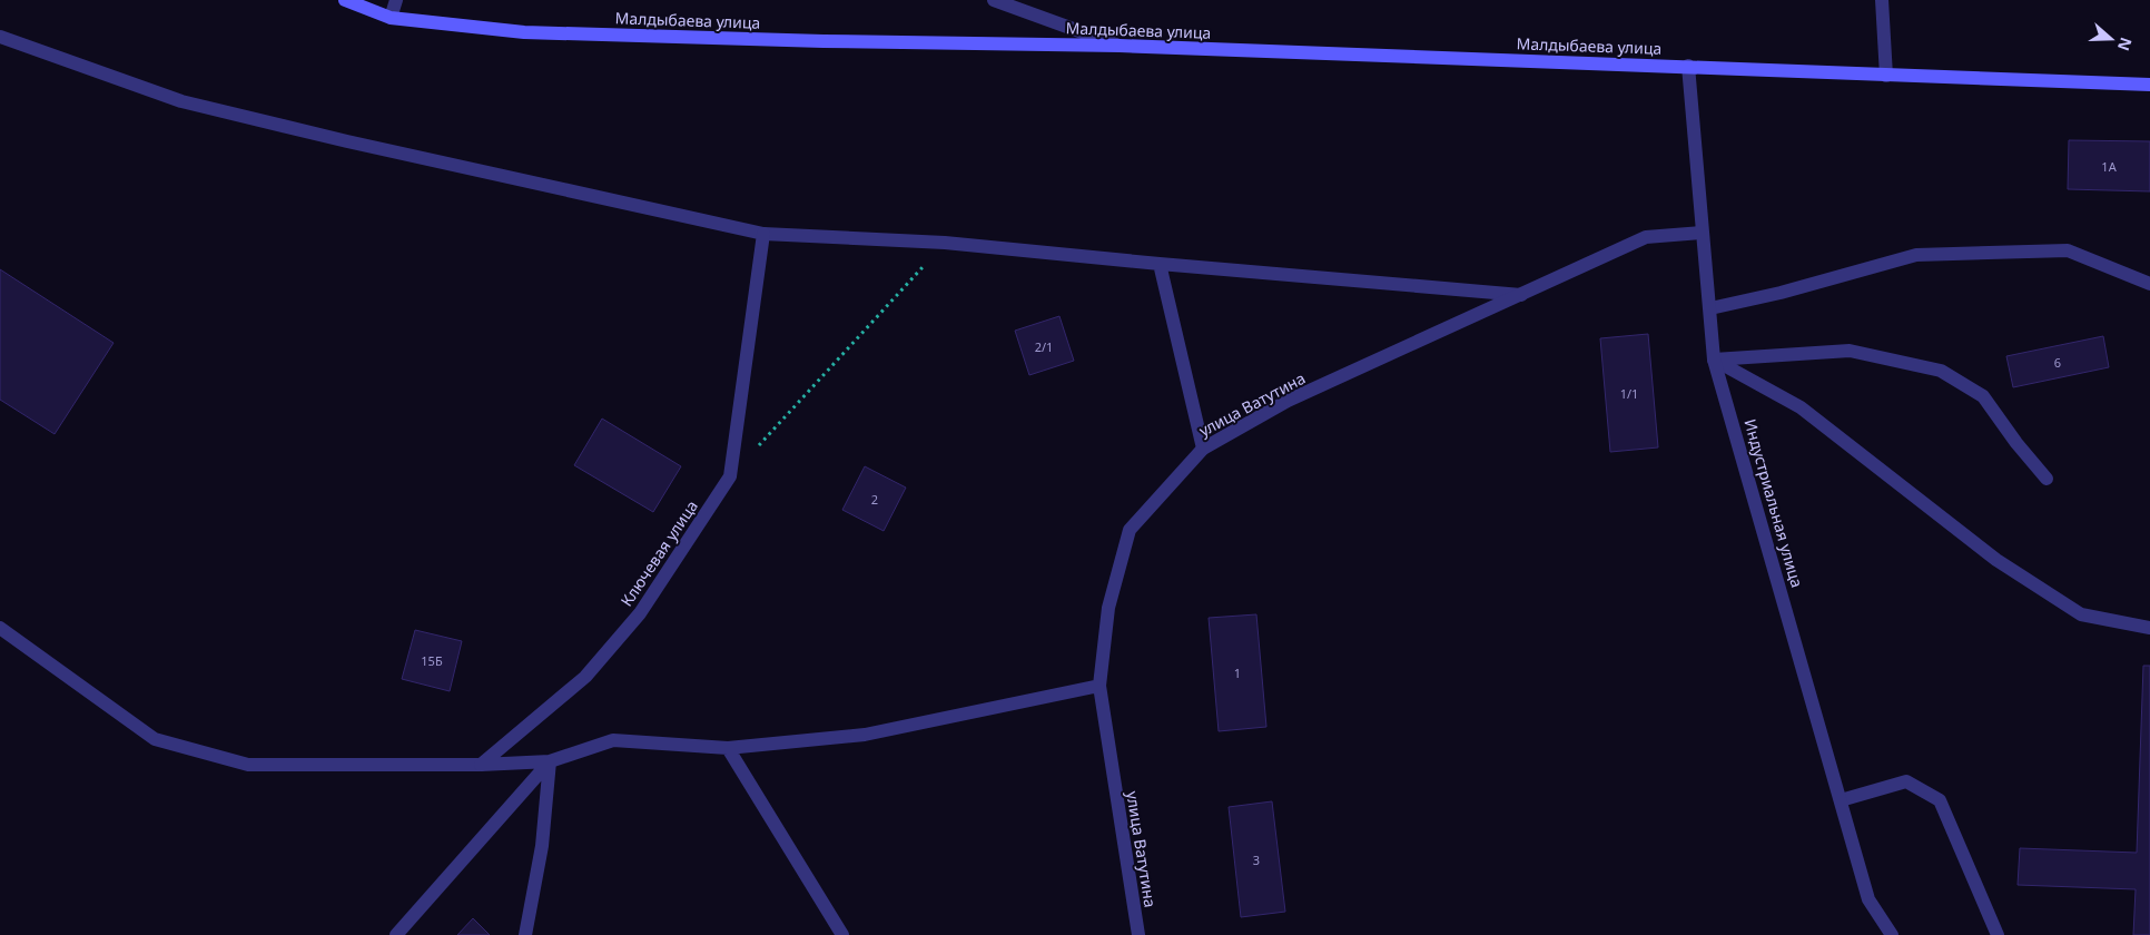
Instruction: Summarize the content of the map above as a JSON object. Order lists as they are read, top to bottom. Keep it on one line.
{"streets":{"main road":["Малдыбаева улица"],"street":["улица Ватутина","Индустриальная улица","Ключевая улица"]},"crossings":[["Малдыбаева улица","Индустриальная улица"],["улица Ватутина","Индустриальная улица"]],"house_numbers":["1А","2/1","6","1/1","2","15Б","1","3"],"north":"right"}
